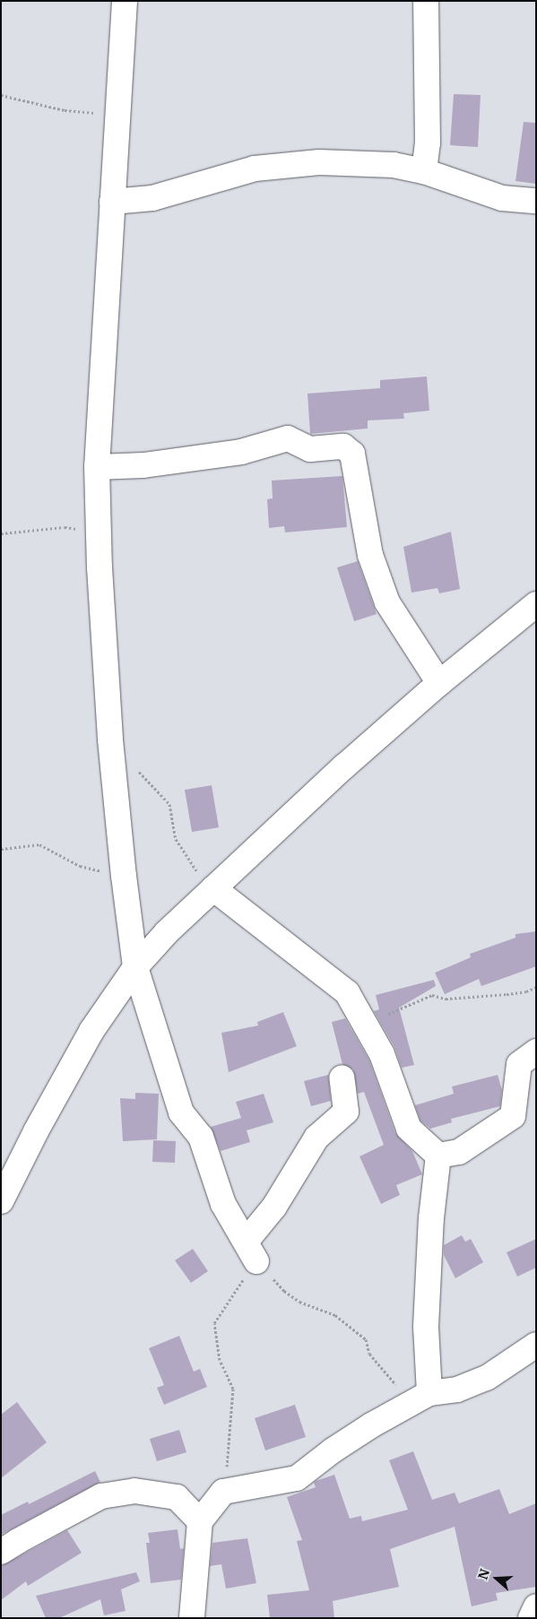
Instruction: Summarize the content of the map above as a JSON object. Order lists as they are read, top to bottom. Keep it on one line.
{"north":"left"}
